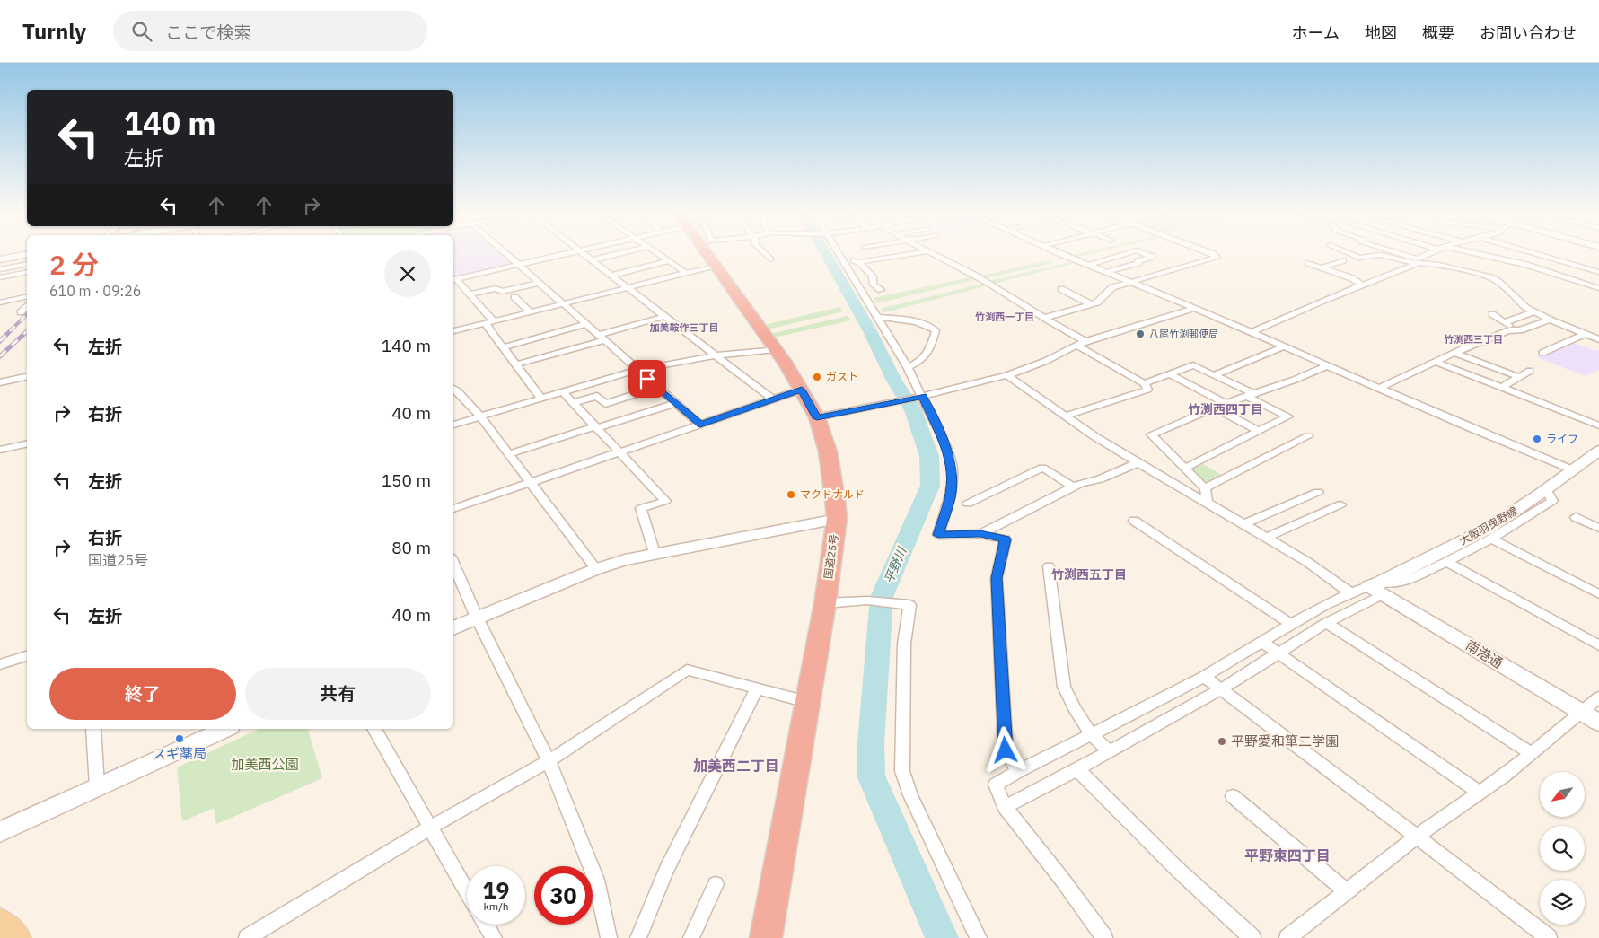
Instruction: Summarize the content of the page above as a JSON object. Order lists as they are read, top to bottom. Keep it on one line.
{"streets":{"highway":["国道25号"],"street":["大阪羽曳野線","南港通"]},"crossings":[["大阪羽曳野線","南港通"]],"districts":["竹渕西一丁目","加美鞍作三丁目","竹渕西三丁目","竹渕西四丁目","竹渕西五丁目","加美西二丁目","平野東四丁目"],"water":["平野川"],"parks":["加美西公園"],"places":["八尾竹渕郵便局","ガスト","ライフ","マクドナルド","スギ薬局","平野愛和箪二学園"],"north":"bottom left","page":{"header":"Turnly","search":"ここで検索","nav":["ホーム","地図","概要","お問い合わせ"],"turn":["140 m","左折"],"heading":["2 分","610 m · 09:26"],"list":[{"name":"左折","value":"140 m"},{"name":"右折","value":"40 m"},{"name":"左折","value":"150 m"},{"name":"右折","note":"国道25号","value":"80 m"},{"name":"左折","value":"40 m"}],"buttons":["終了","共有"],"speed":"19 km/h","limit":"30"}}
